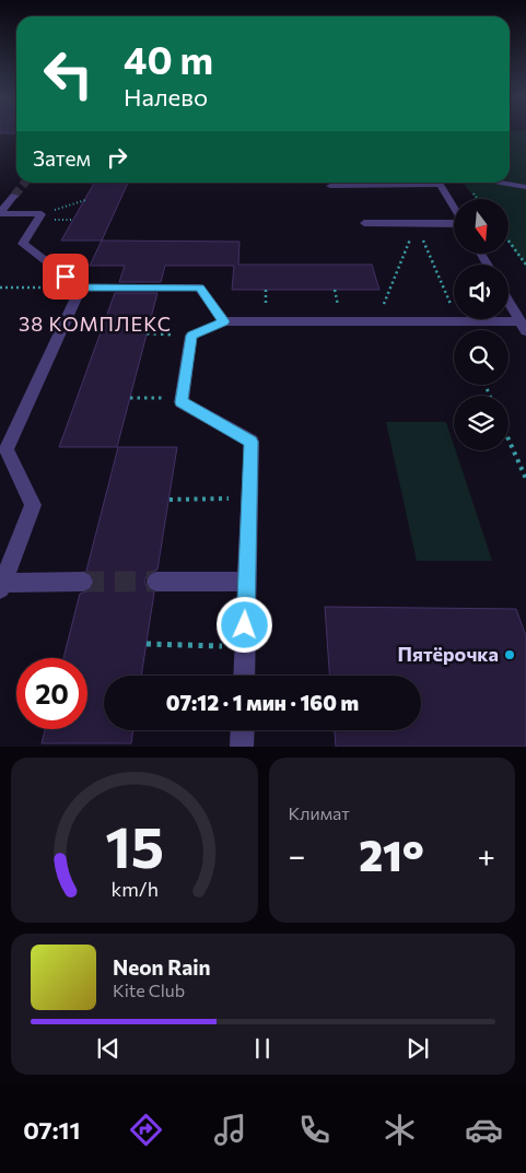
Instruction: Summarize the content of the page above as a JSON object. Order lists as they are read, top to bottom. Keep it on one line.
{"districts":["38 КОМПЛЕКС"],"places":["Пятёрочка"],"north":"bottom","page":{"turn":["40 m","Налево"],"then":"Затем","limit":"20","trip":"07:12 · 1 мин · 160 m","tile":"Климат","heat":["−","21°","+"],"song":["Neon Rain","Kite Club"],"tabs":"07:11","gauge":["15","km/h"]}}
